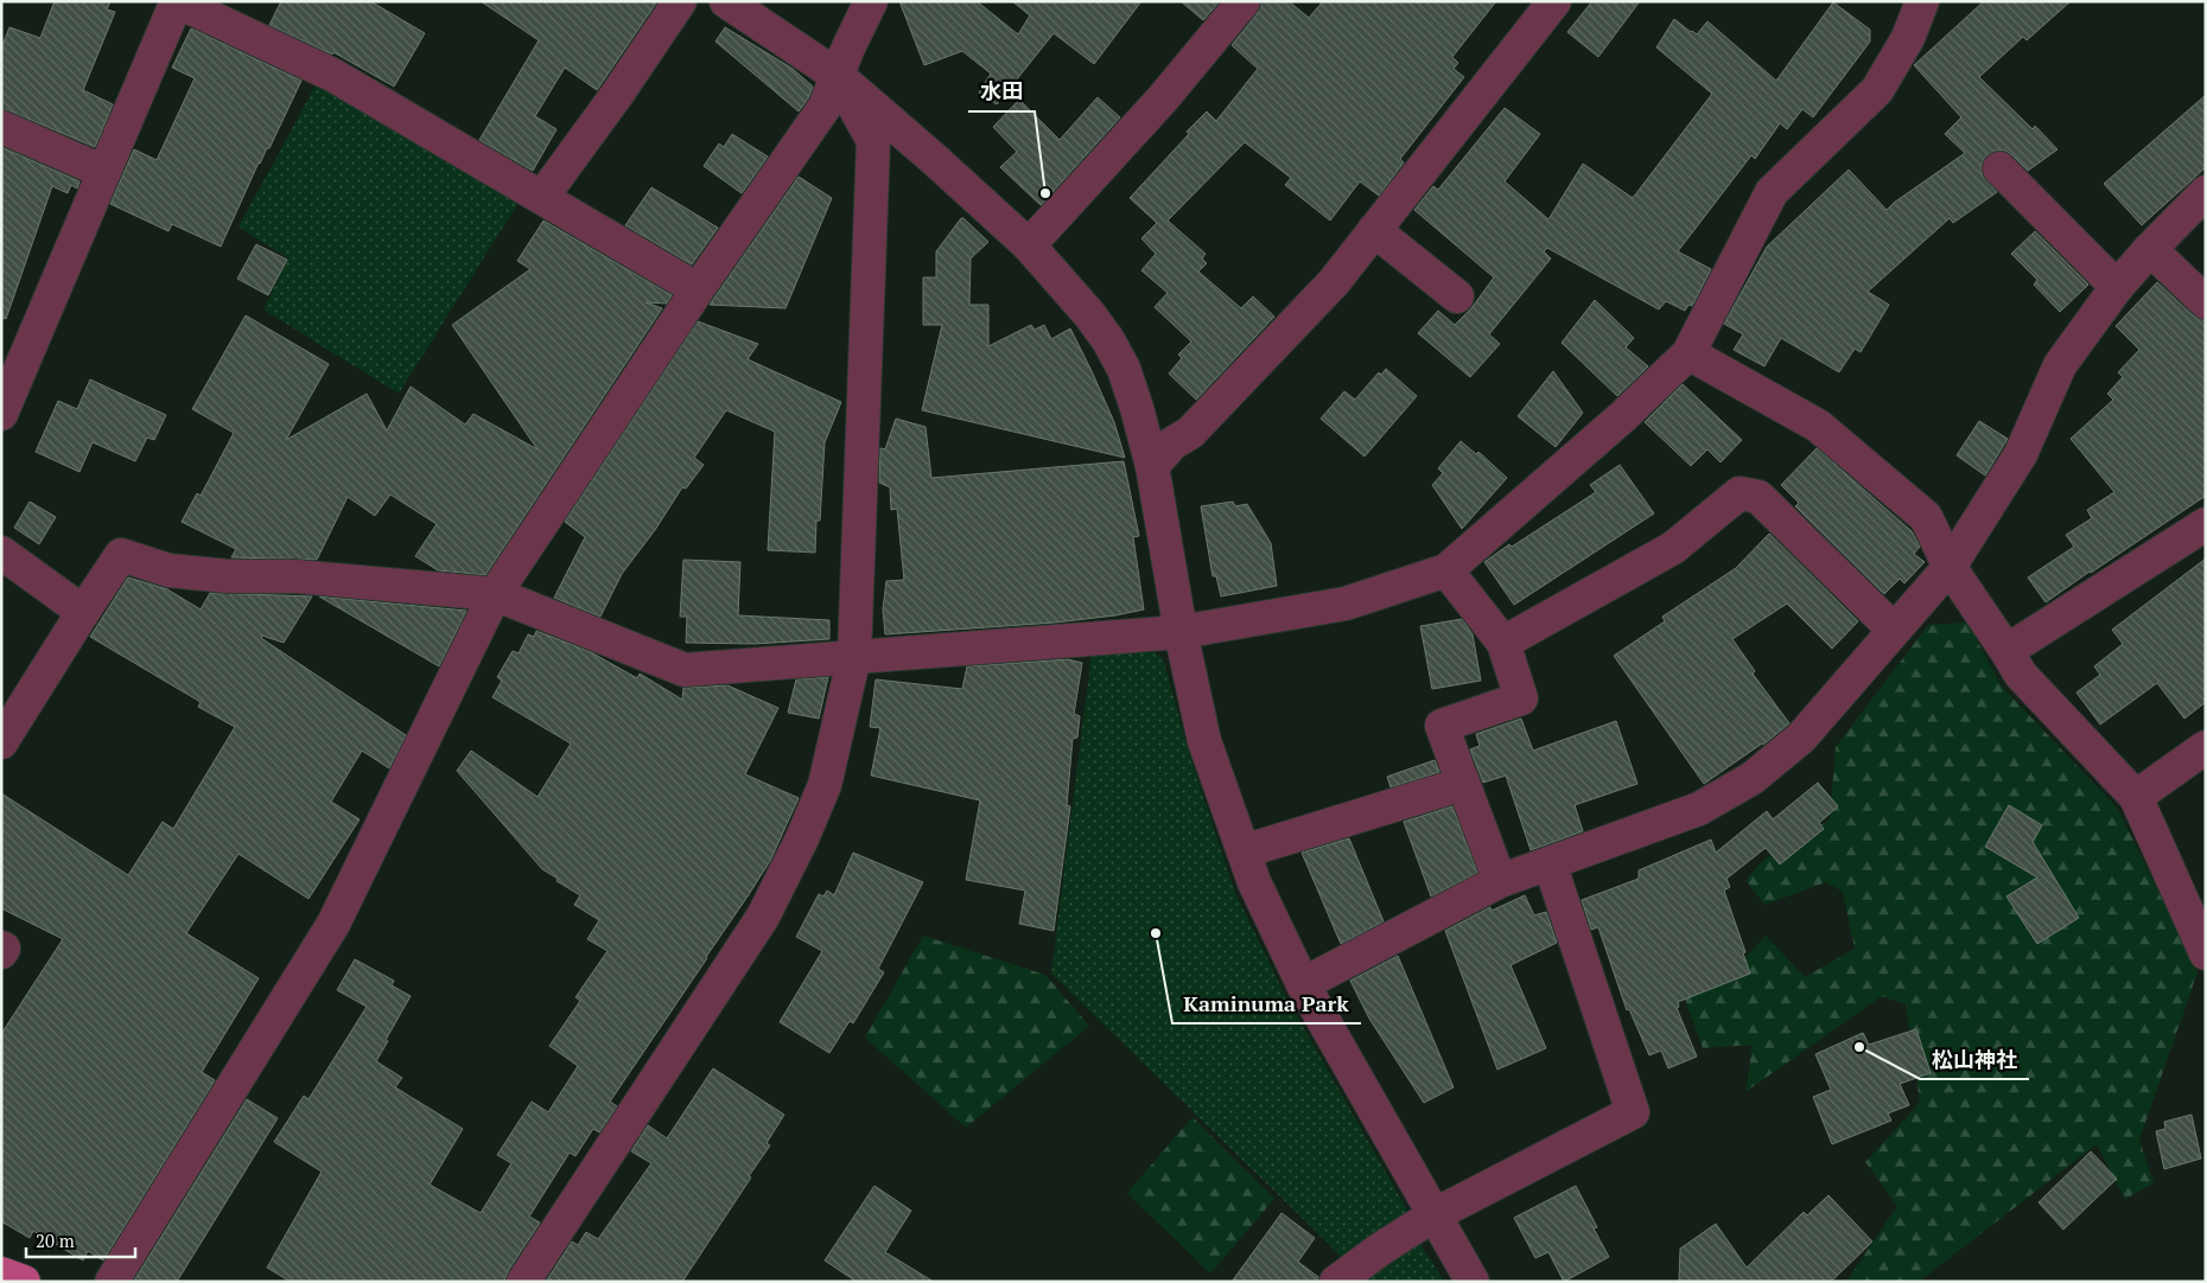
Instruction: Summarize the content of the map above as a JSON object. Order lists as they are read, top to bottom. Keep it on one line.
{"places":["水田","Kaminuma Park","松山神社"],"scale_bar":"20 m"}
